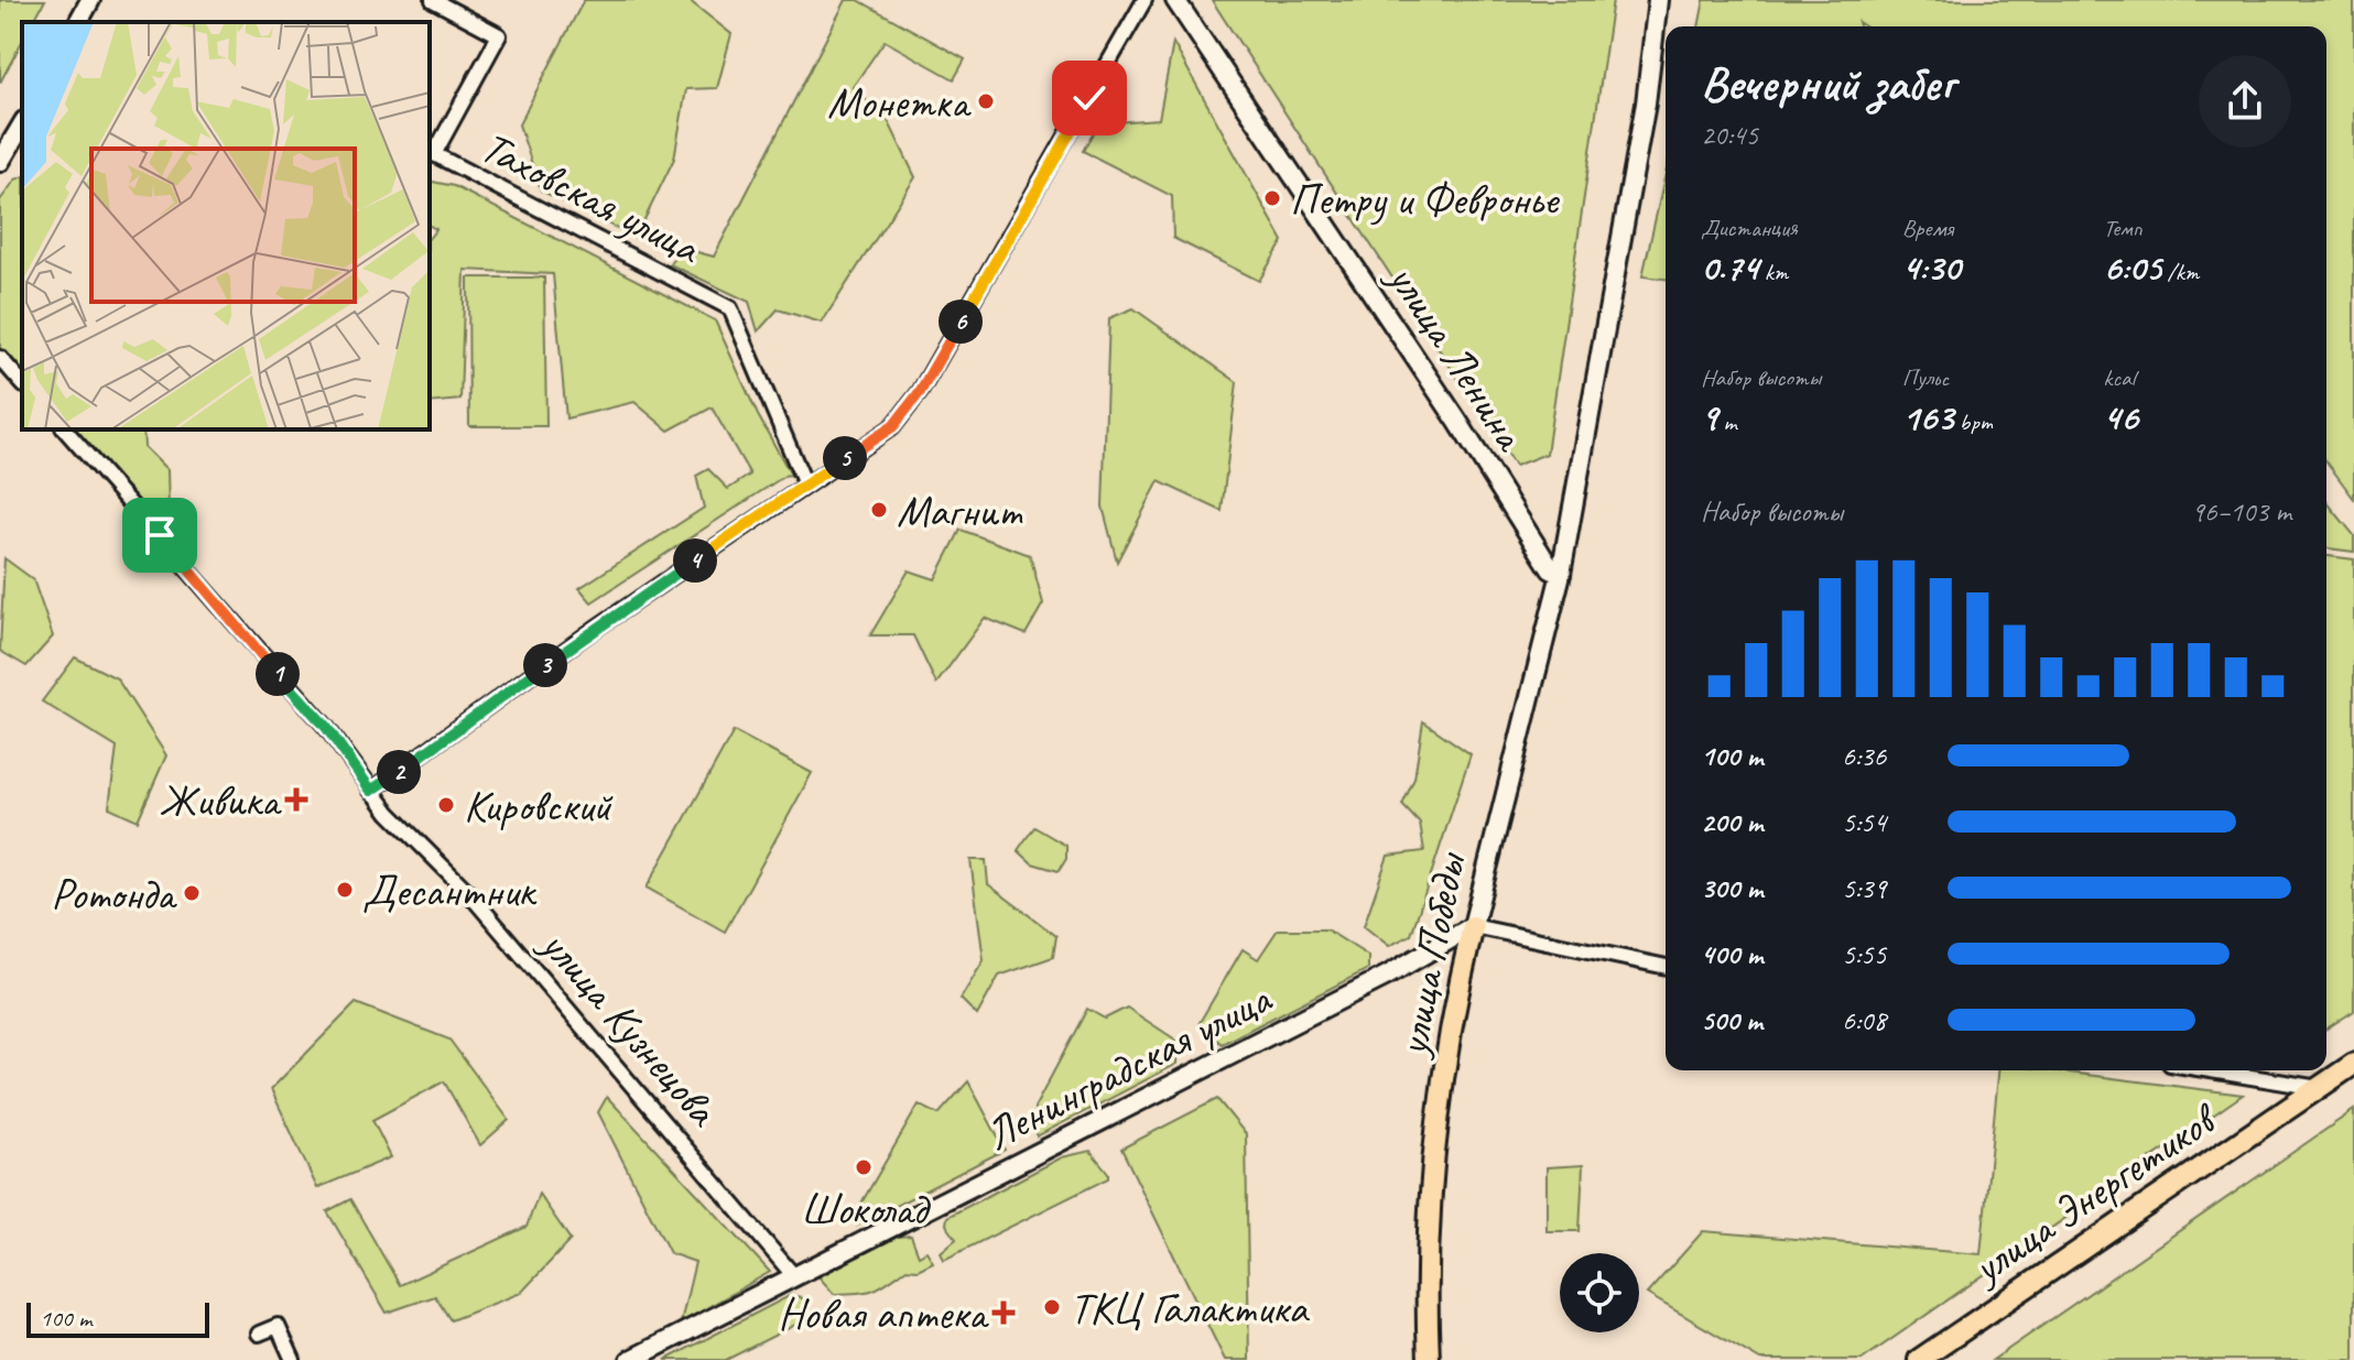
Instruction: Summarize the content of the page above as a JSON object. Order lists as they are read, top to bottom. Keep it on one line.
{"streets":{"main road":["улица Ленина","улица Победы","Ленинградская улица","улица Энергетиков"],"street":["Таховская улица","улица Кузнецова"]},"crossings":[["улица Ленина","улица Победы"],["улица Победы","Ленинградская улица"],["улица Кузнецова","Ленинградская улица"]],"places":{"other":["Монетка","Петру и Февронье","Магнит","Кировский","Десантник","Ротонда","Шоколад","ТКЦ Галактика"],"health":["Живика","Новая аптека"]},"scale_bar":"100 m","page":{"heading":["Вечерний забег","20:45"],"stats":[["Дистанция","0.74 km"],["Время","4:30"],["Темп","6:05 /km"],["Набор высоты","9 m"],["Пульс","163 bpm"],["kcal","46"]],"pins":["6","5","4","3","1","2"],"chart":["Набор высоты","96–103 m"],"list":[{"name":"100 m","note":"6:36"},{"name":"200 m","note":"5:54"},{"name":"300 m","note":"5:39"},{"name":"400 m","note":"5:55"},{"name":"500 m","note":"6:08"}],"scale":"100 m"}}
